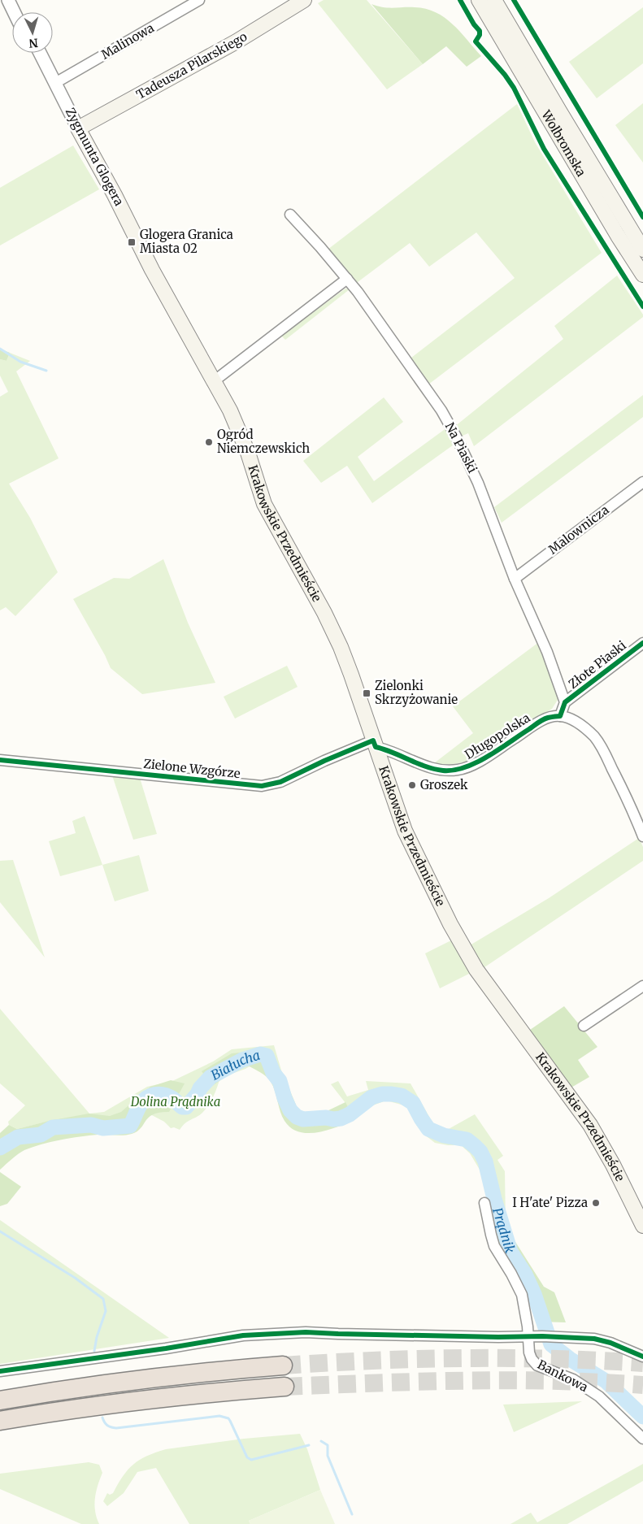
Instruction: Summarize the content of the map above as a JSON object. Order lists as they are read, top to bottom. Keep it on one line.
{"streets":{"main road":["Tadeusza Pilarskiego","Wolbromska","Zygmunta Glogera","Krakowskie Przedmieście"],"street":["Malinowa","Na Piaski","Malownicza","Złote Piaski","Długopolska","Zielone Wzgórze","Bankowa"]},"crossings":[["Malinowa","Zygmunta Glogera"],["Tadeusza Pilarskiego","Zygmunta Glogera"],["Zygmunta Glogera","Krakowskie Przedmieście"],["Na Piaski","Malownicza"],["Na Piaski","Złote Piaski"],["Krakowskie Przedmieście","Długopolska"],["Krakowskie Przedmieście","Zielone Wzgórze"],["Długopolska","Zielone Wzgórze"]],"water":["Białucha","Prądnik"],"parks":["Dolina Prądnika"],"places":{"transit":["Glogera Granica Miasta 02","Zielonki Skrzyżowanie"],"other":["Ogród Niemczewskich","Groszek","I H'ate' Pizza"]},"north":"bottom"}
